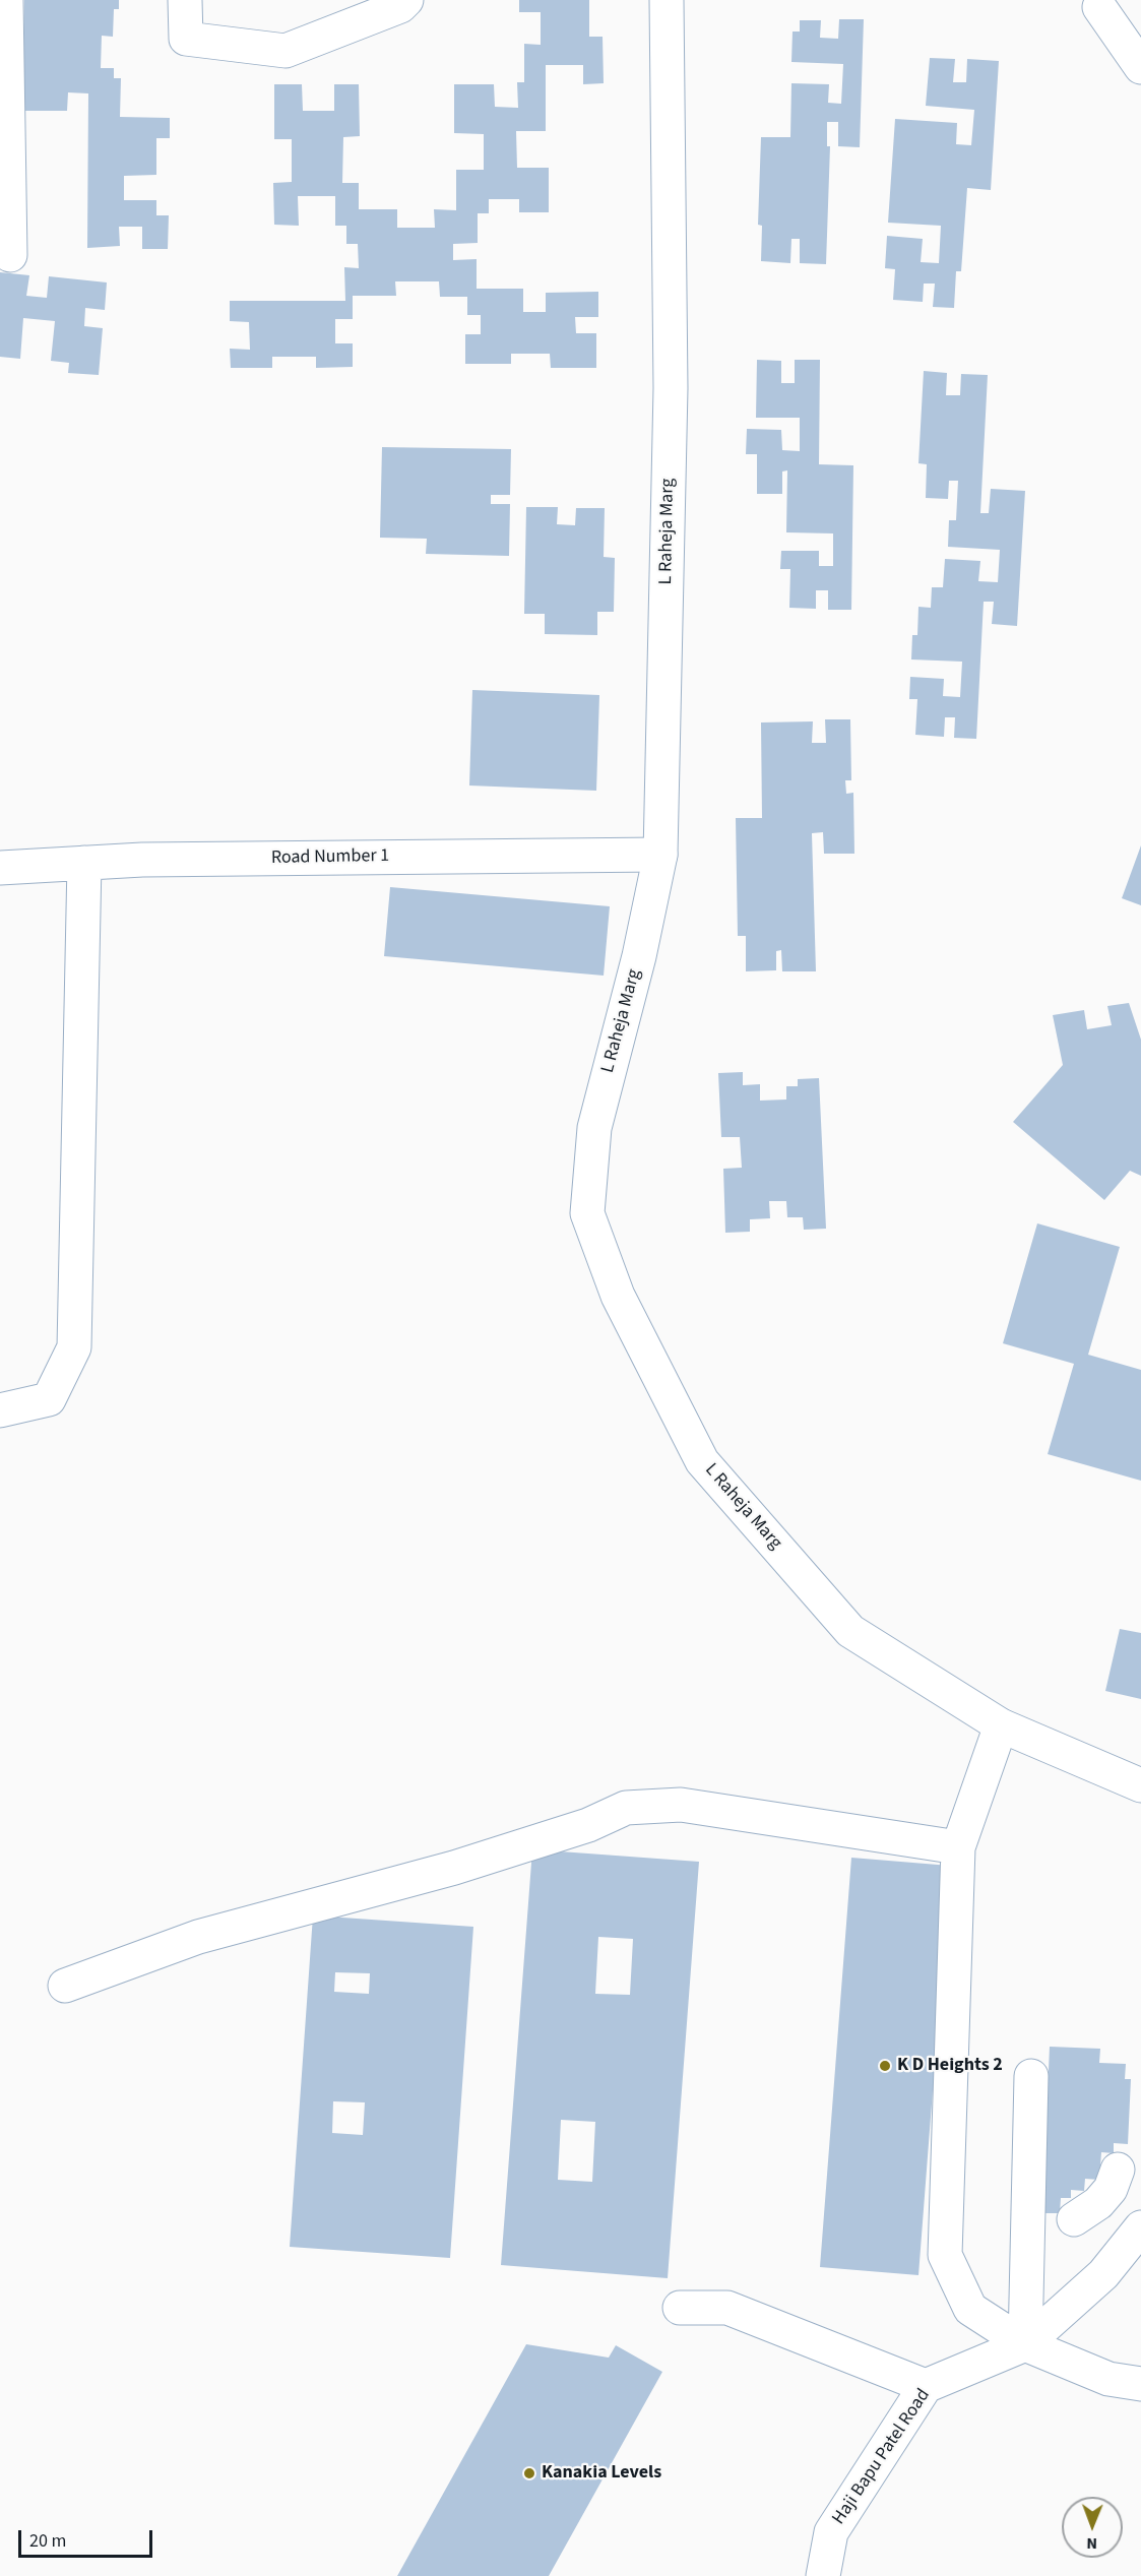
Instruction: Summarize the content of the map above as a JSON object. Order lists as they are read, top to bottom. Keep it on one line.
{"streets":{"street":["L Raheja Marg","Road Number 1","Haji Bapu Patel Road"]},"crossings":[["L Raheja Marg","Road Number 1"]],"places":["K D Heights 2","Kanakia Levels"],"scale_bar":"20 m","north":"bottom"}
